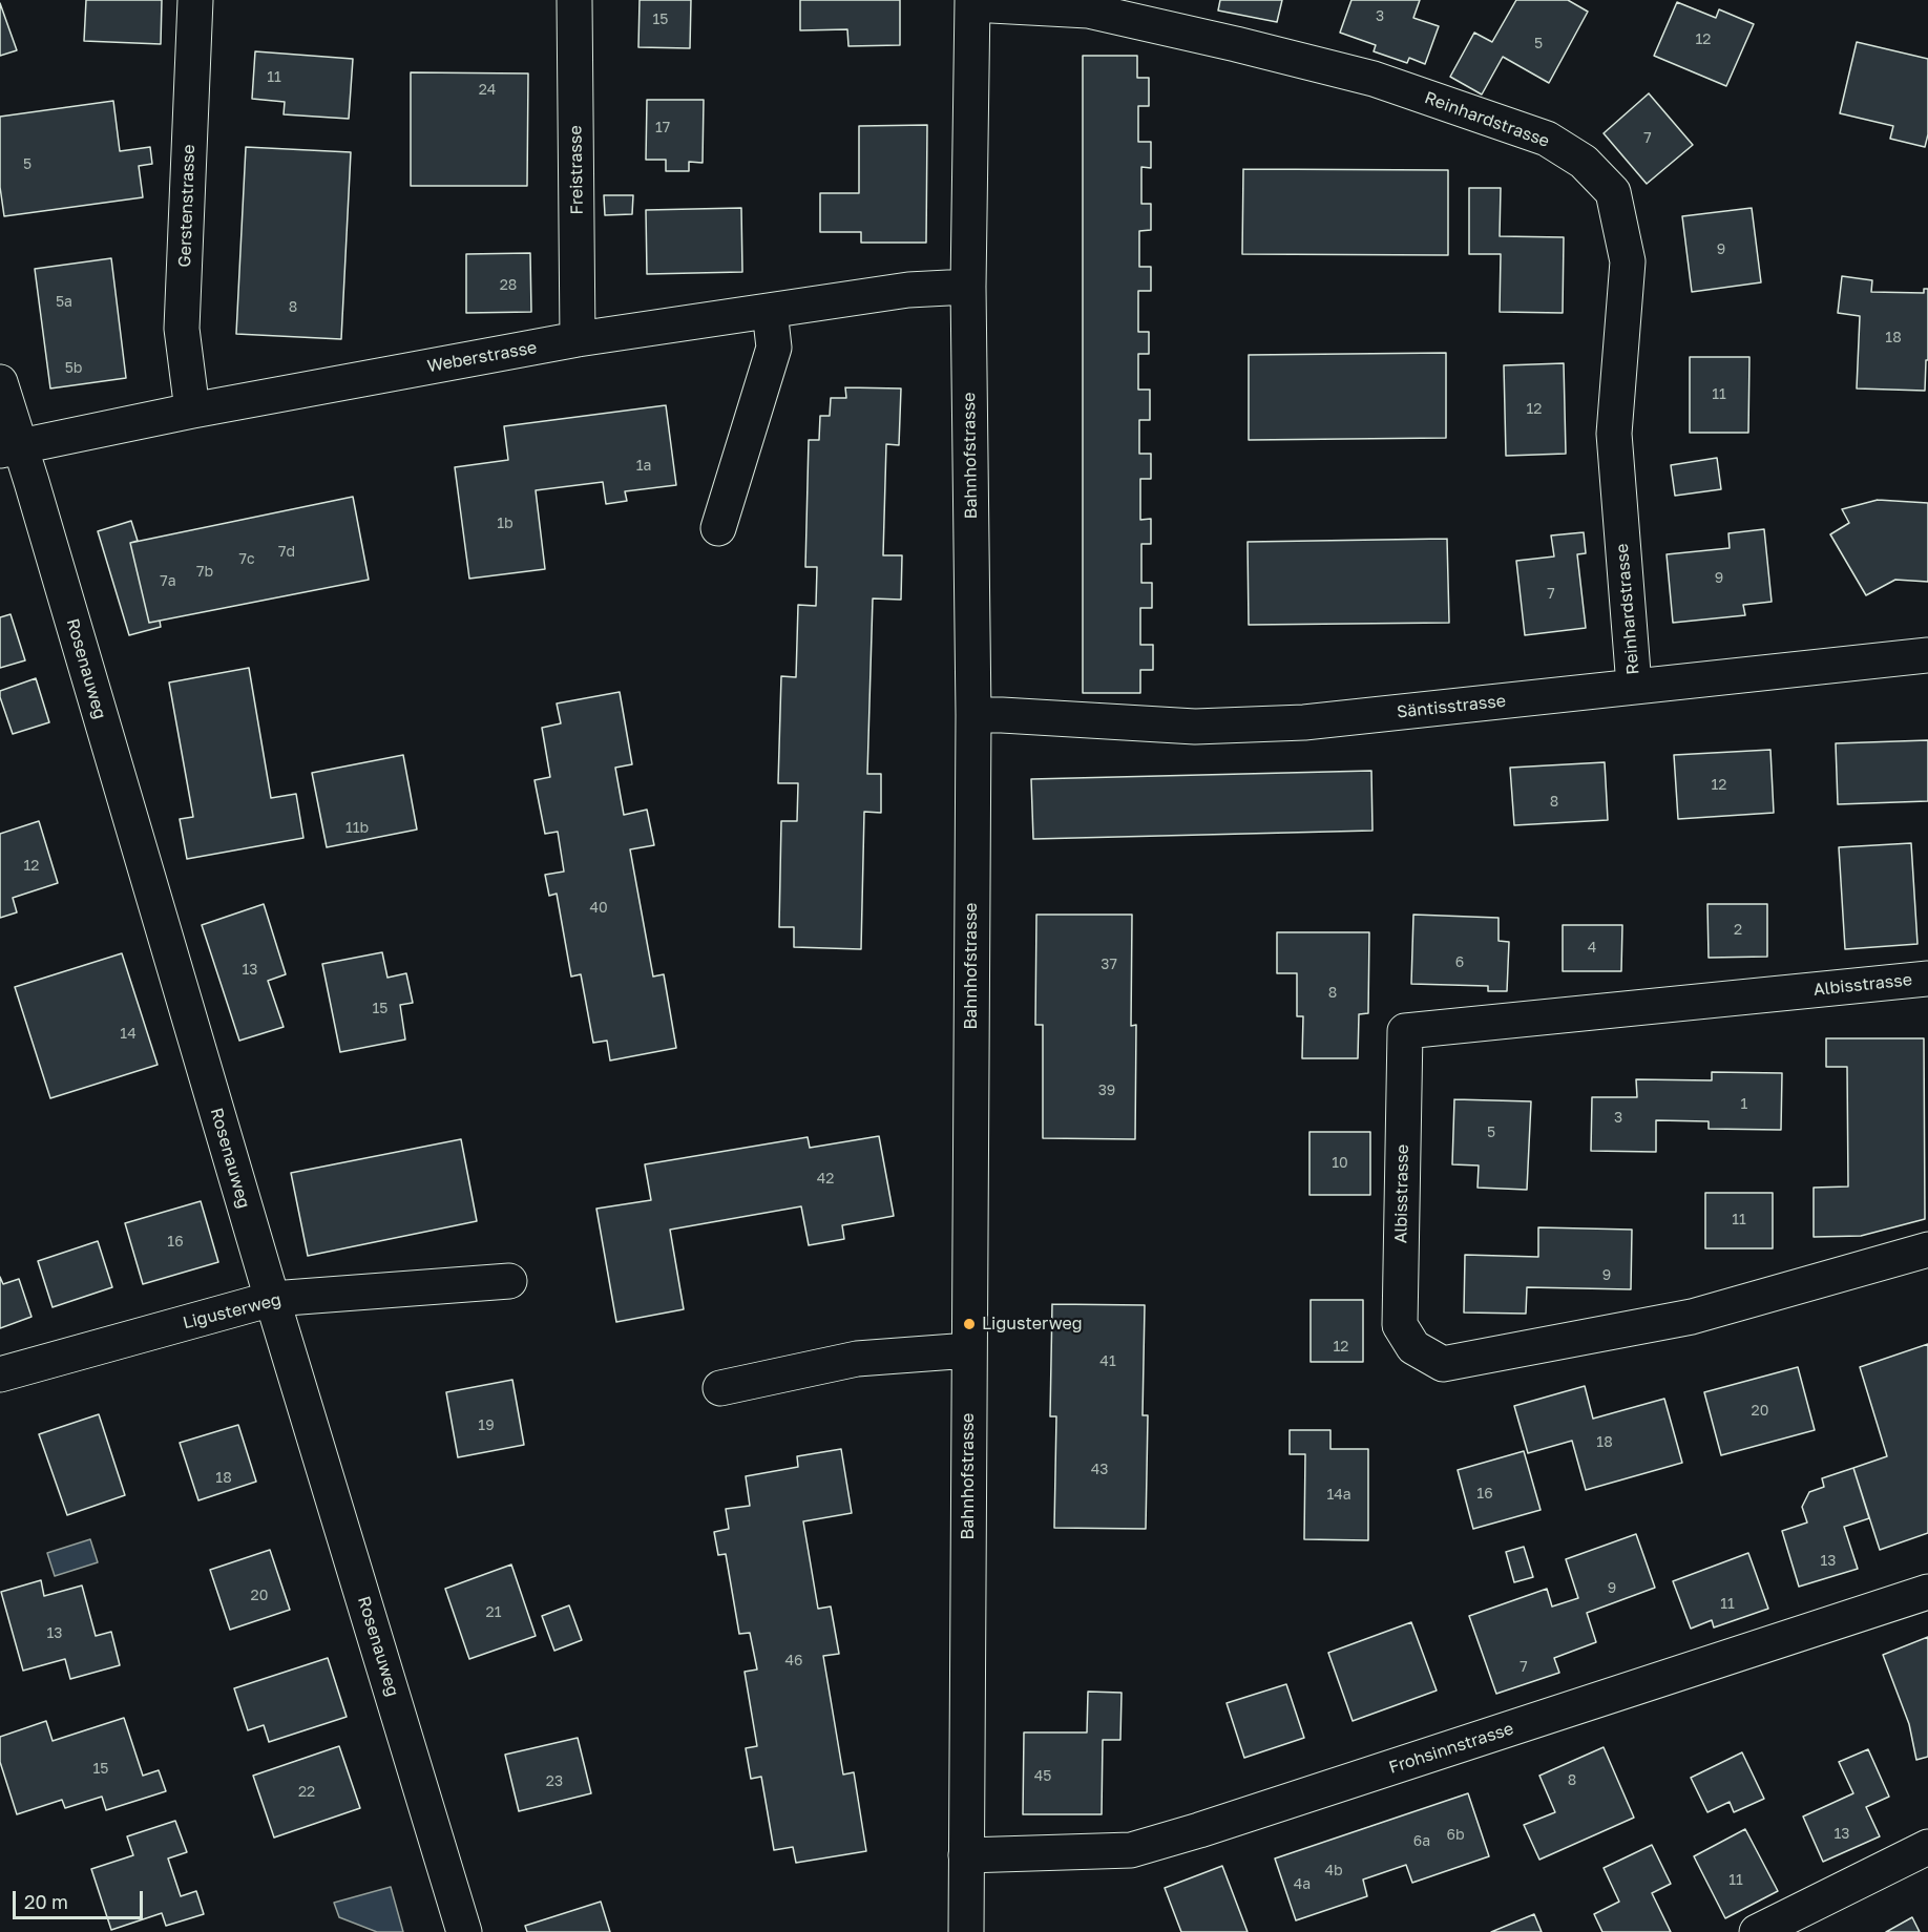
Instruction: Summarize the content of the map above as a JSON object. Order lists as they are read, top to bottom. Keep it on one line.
{"streets":{"street":["Reinhardstrasse","Freistrasse","Gerstenstrasse","Weberstrasse","Bahnhofstrasse","Rosenauweg","Säntisstrasse","Albisstrasse","Ligusterweg","Frohsinnstrasse"]},"crossings":[["Reinhardstrasse","Bahnhofstrasse"],["Reinhardstrasse","Säntisstrasse"],["Freistrasse","Weberstrasse"],["Gerstenstrasse","Weberstrasse"],["Weberstrasse","Bahnhofstrasse"],["Weberstrasse","Rosenauweg"],["Bahnhofstrasse","Säntisstrasse"],["Bahnhofstrasse","Frohsinnstrasse"],["Rosenauweg","Ligusterweg"]],"places":["Ligusterweg"],"house_numbers":["3","15","12","5","11","24","17","7","5","9","28","5a","8","18","5b","11","12","1a","1b","7d","7c","7b","9","7a","7","12","8","11b","12","40","2","4","6","37","13","8","15","14","39","1","3","5","10","42","11","16","9","12","41","20","19","18","43","18","16","14a","13","9","20","11","21","13","46","7","15","45","8","23","22","13","6b","6a","4b","11","4a"],"scale_bar":"20 m"}
